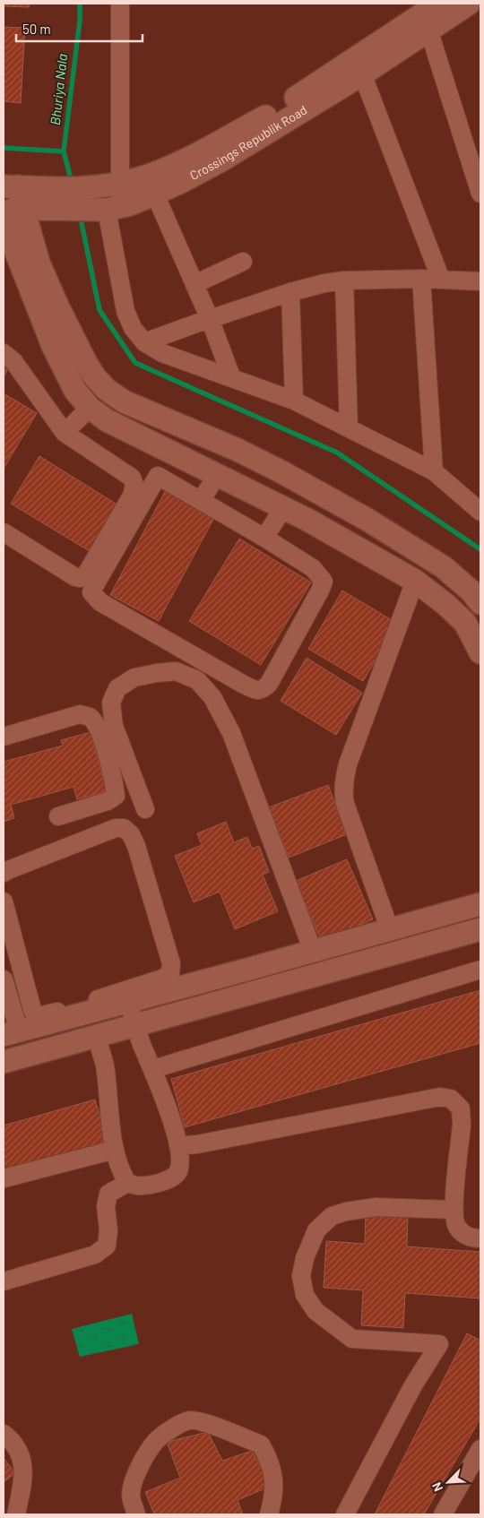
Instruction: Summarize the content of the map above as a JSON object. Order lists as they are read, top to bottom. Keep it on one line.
{"streets":{"street":["Crossings Republik Road"]},"water":["Bhuriya Nala"],"scale_bar":"50 m","north":"bottom left"}
